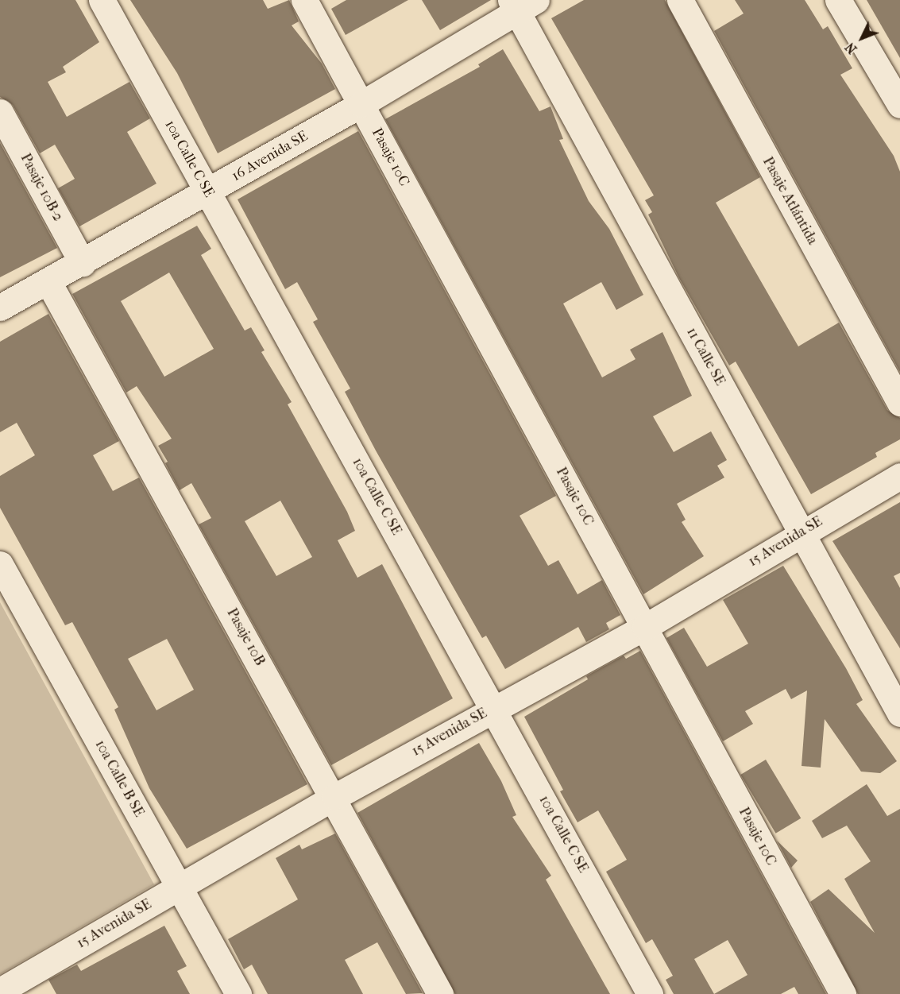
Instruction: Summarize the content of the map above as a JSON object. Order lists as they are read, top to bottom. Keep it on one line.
{"streets":{"street":["16 Avenida SE","Pasaje 10C","10a Calle C SE","Pasaje 10B-2","Pasaje Atlántida","11 Calle SE","15 Avenida SE","Pasaje 10B","10a Calle B SE"]},"crossings":[["16 Avenida SE","Pasaje 10C"],["16 Avenida SE","10a Calle C SE"],["16 Avenida SE","Pasaje 10B-2"],["16 Avenida SE","11 Calle SE"],["16 Avenida SE","Pasaje 10B"],["Pasaje 10C","15 Avenida SE"],["10a Calle C SE","15 Avenida SE"],["11 Calle SE","15 Avenida SE"],["15 Avenida SE","Pasaje 10B"],["15 Avenida SE","10a Calle B SE"]],"north":"bottom left"}
